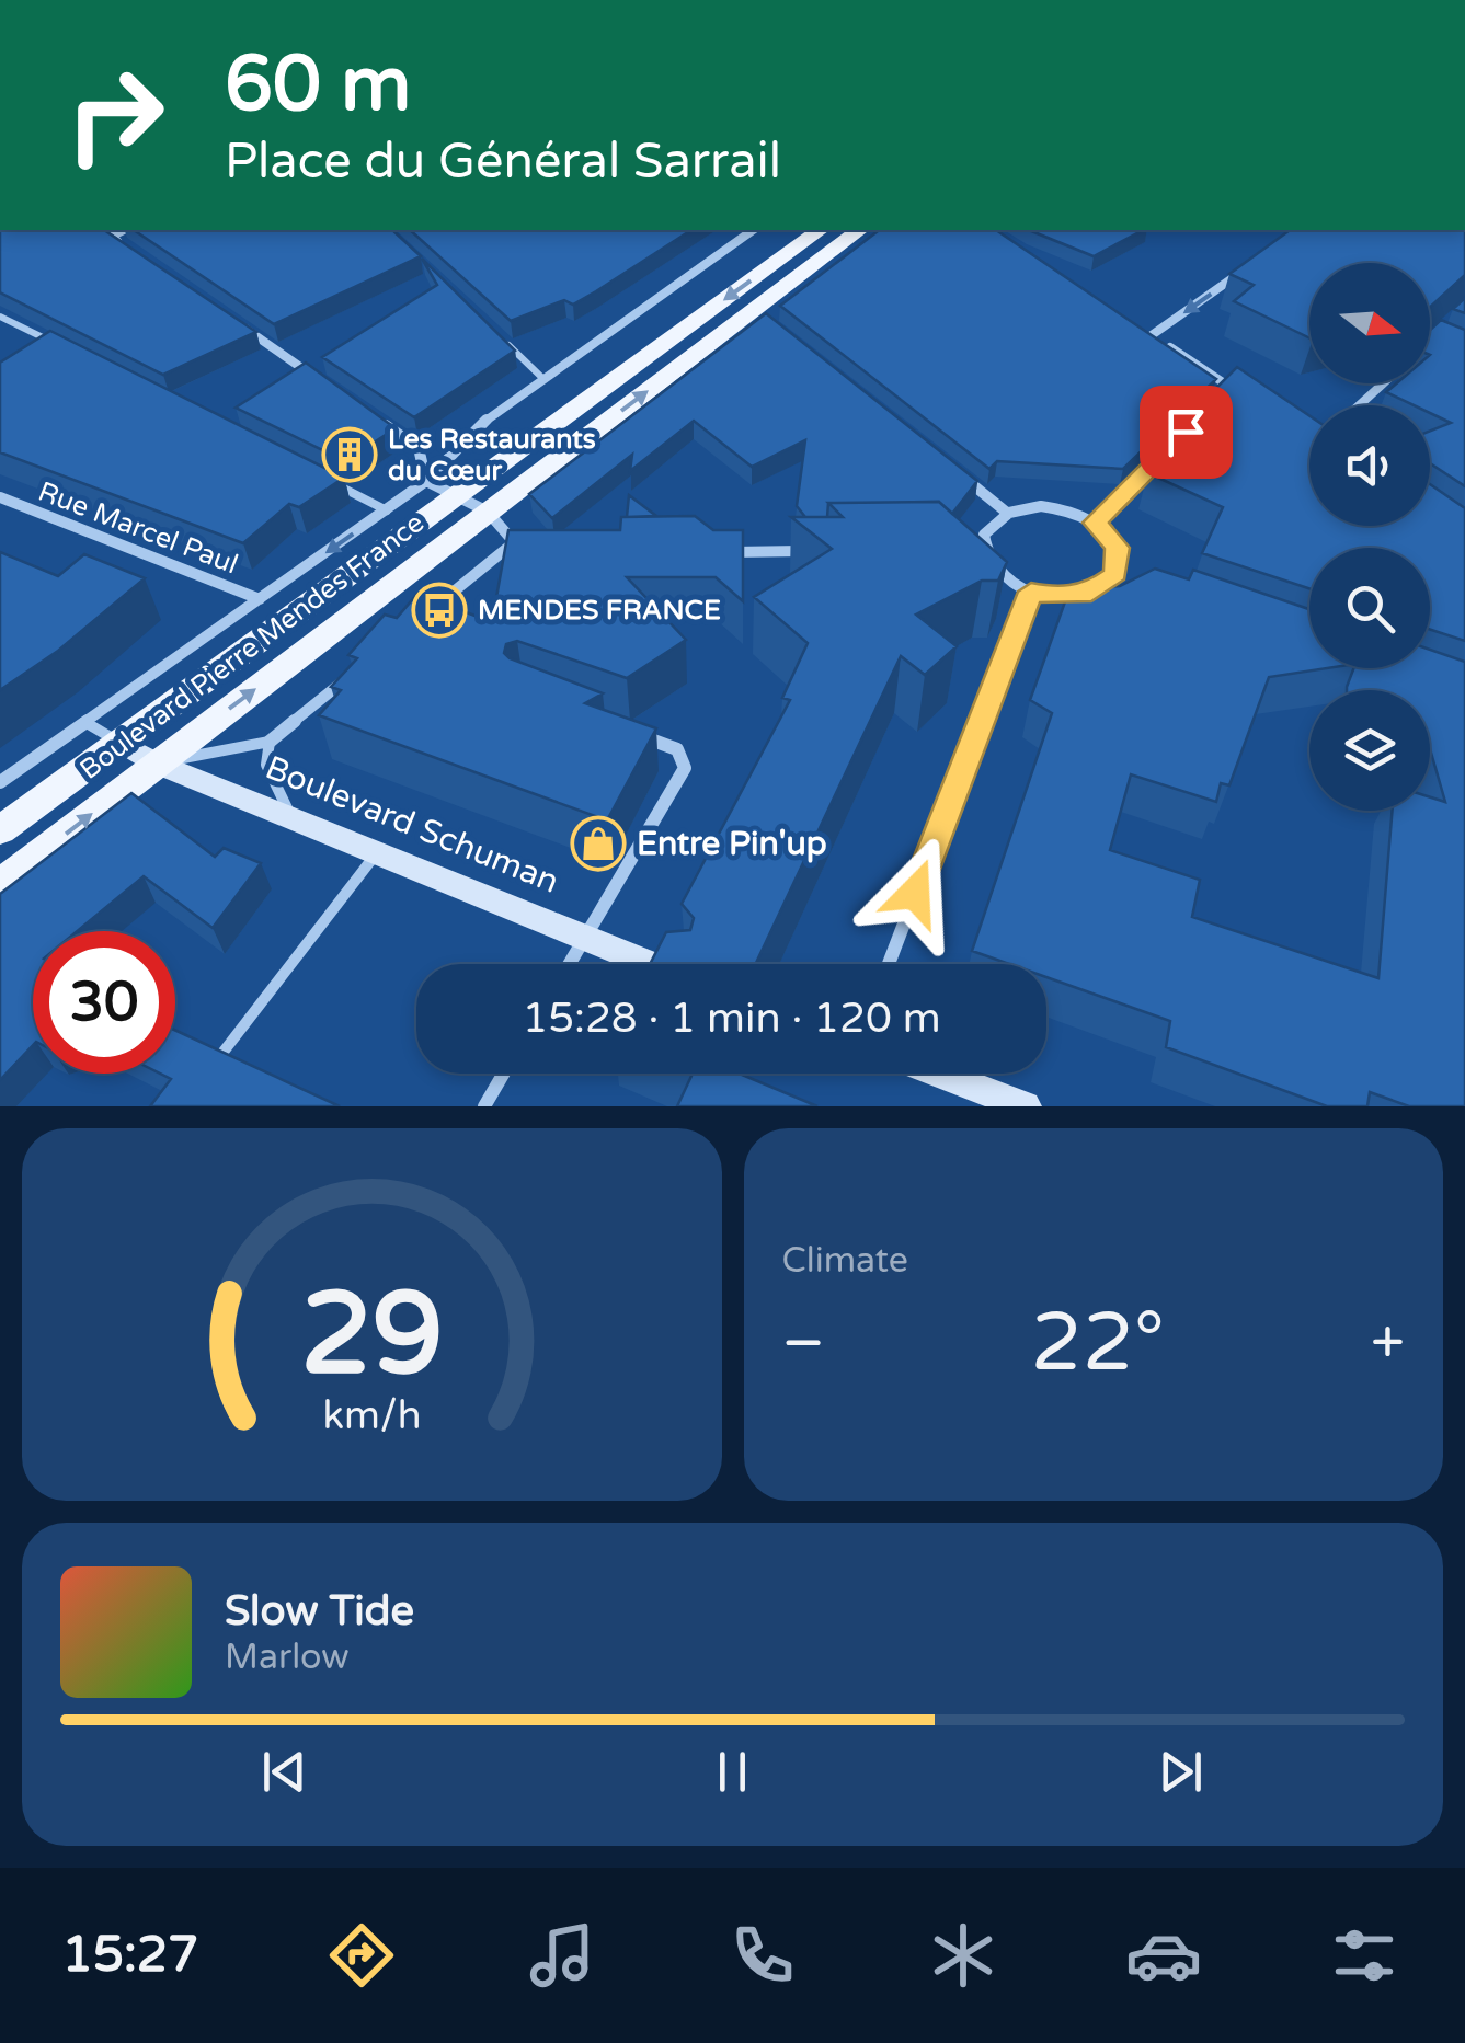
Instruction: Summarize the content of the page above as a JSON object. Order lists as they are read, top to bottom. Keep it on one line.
{"streets":{"main road":["Boulevard Pierre Mendes France"],"street":["Rue Marcel Paul","Boulevard Schuman"]},"crossings":[["Rue Marcel Paul","Boulevard Pierre Mendes France"],["Boulevard Pierre Mendes France","Boulevard Schuman"]],"places":{"building":["Les Restaurants du Cœur"],"bus stop":["MENDES FRANCE"],"shop":["Entre Pin'up"]},"north":"right","page":{"turn":["60 m","Place du Général Sarrail"],"limit":"30","trip":"15:28 · 1 min · 120 m","tile":"Climate","heat":["−","22°","+"],"song":["Slow Tide","Marlow"],"tabs":"15:27","gauge":["29","km/h"]}}
